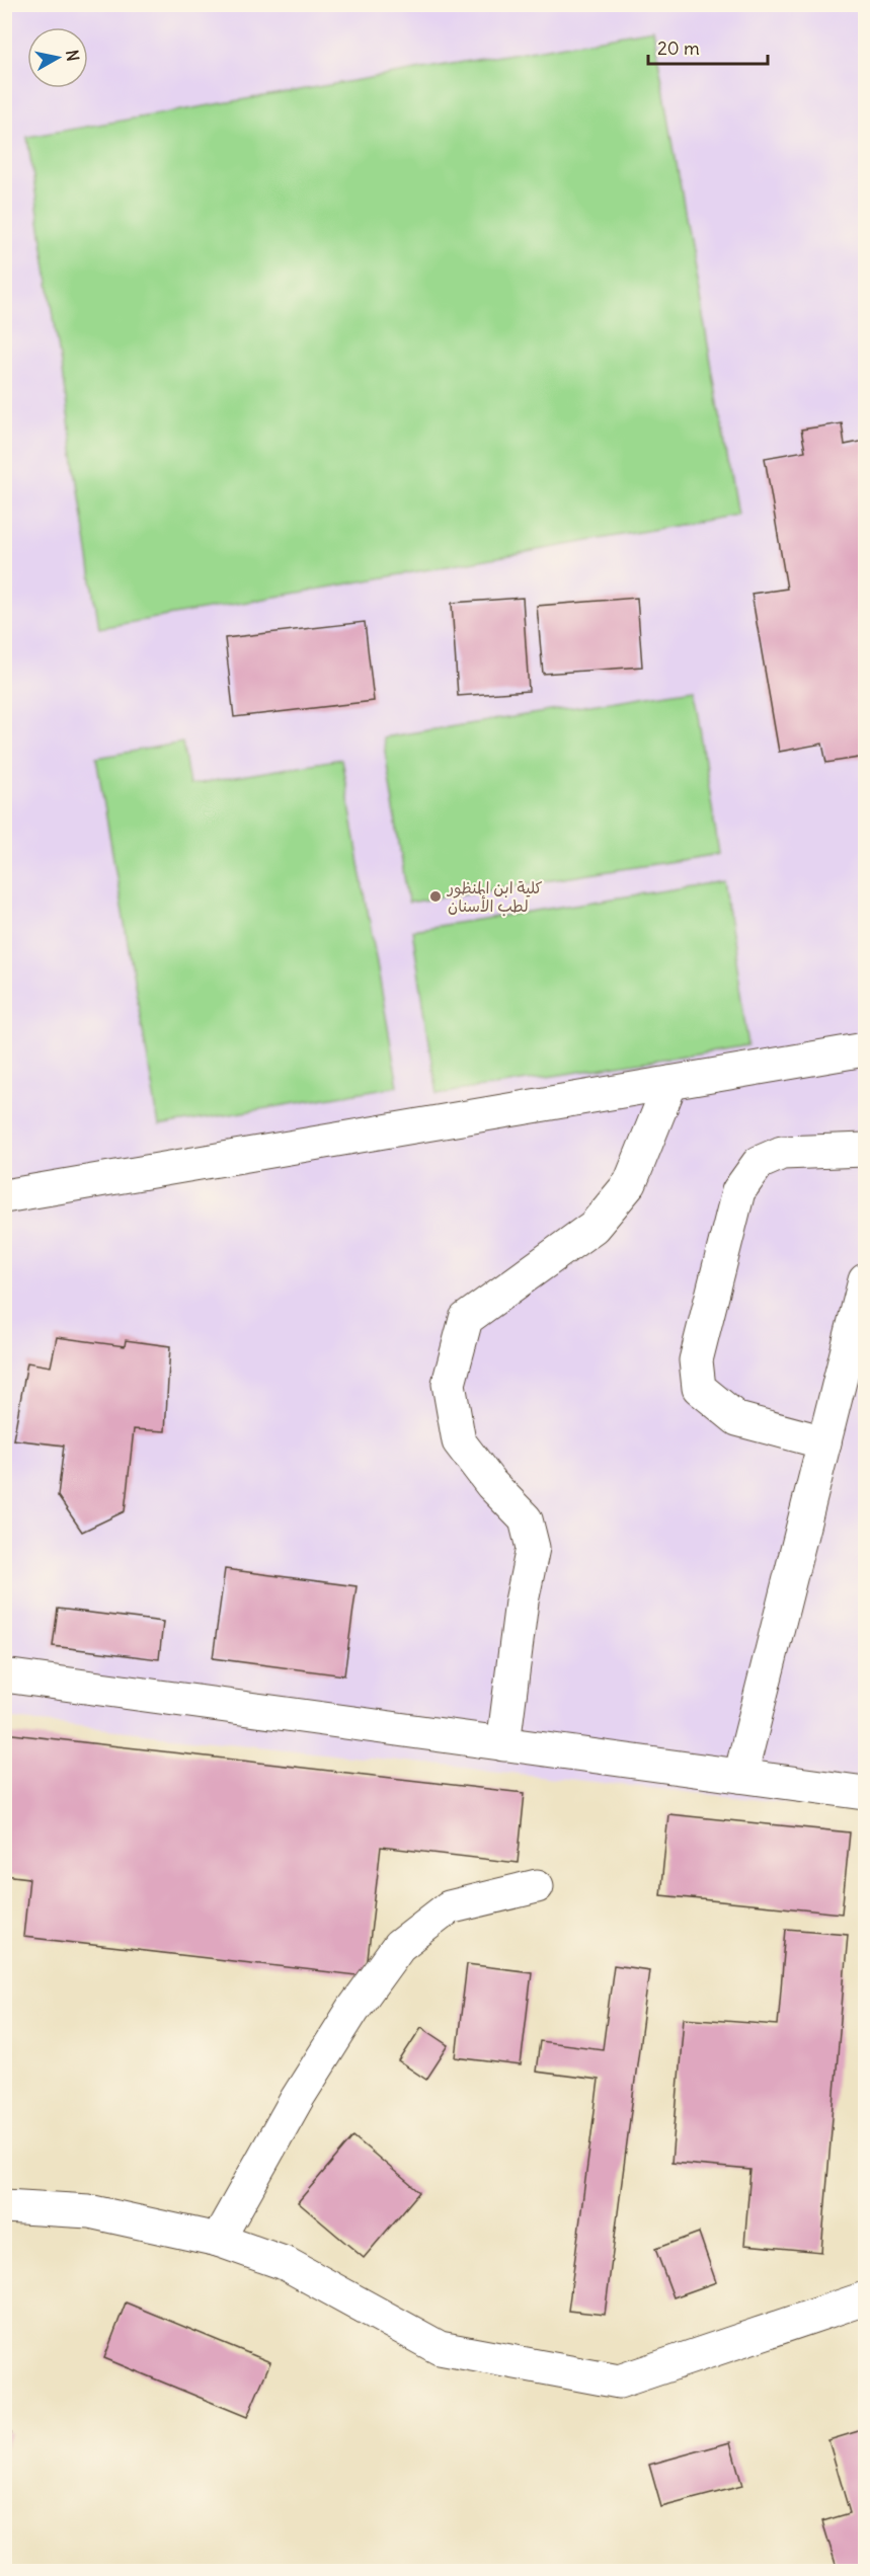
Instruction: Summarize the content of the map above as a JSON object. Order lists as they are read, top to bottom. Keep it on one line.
{"places":["كلية ابن المنظور لطب الأسنان"],"scale_bar":"20 m","north":"right"}
